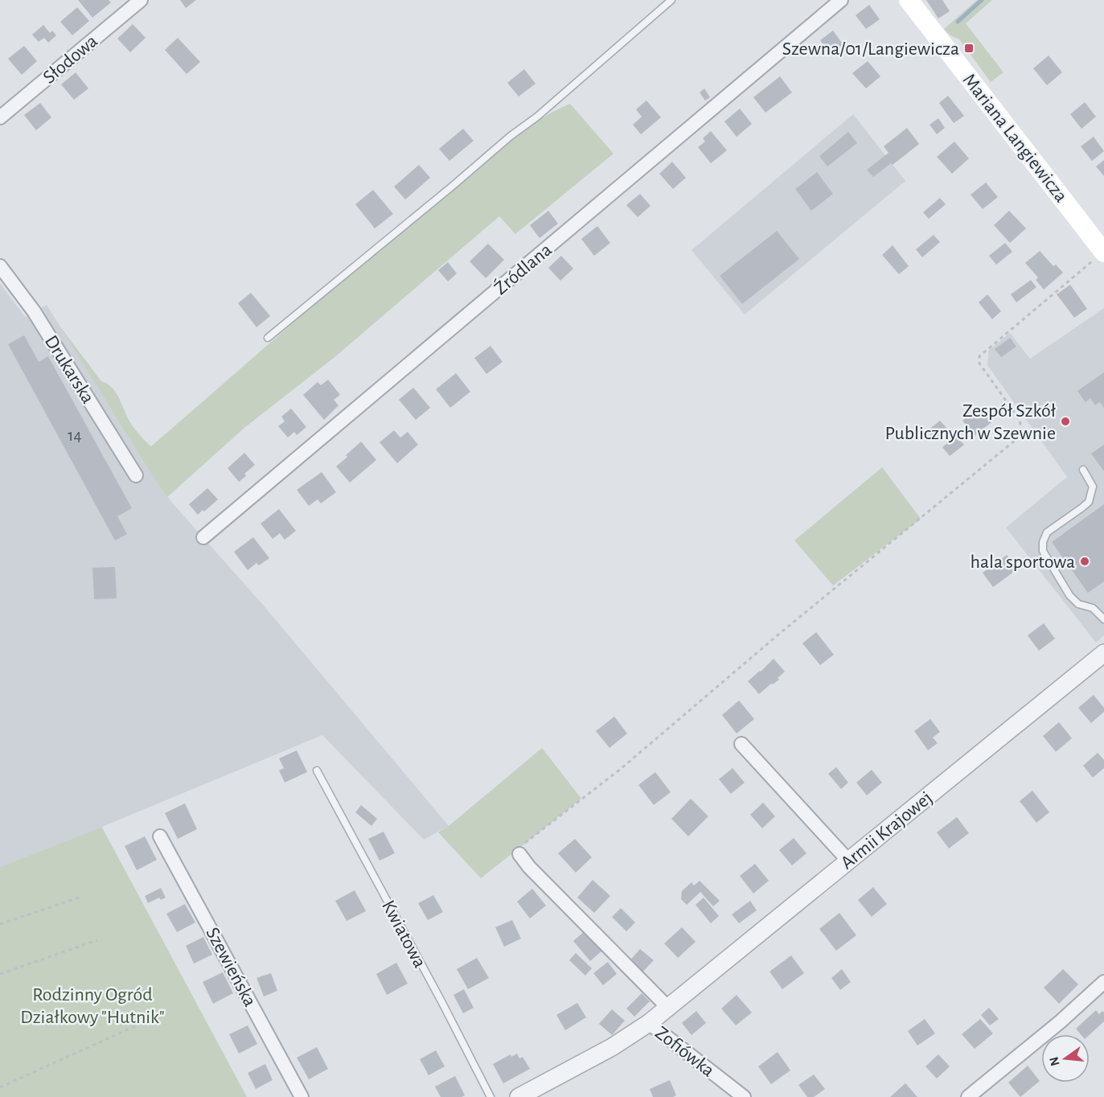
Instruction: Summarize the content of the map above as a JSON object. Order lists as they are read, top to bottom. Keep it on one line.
{"streets":{"main road":["Mariana Langiewicza"],"street":["Słodowa","Źródlana","Drukarska","Armii Krajowej","Szewieńska","Zofiówka"],"lane":["Kwiatowa"]},"crossings":[["Armii Krajowej","Zofiówka"]],"parks":["Rodzinny Ogród Działkowy \"Hutnik\""],"places":{"transit":["Szewna/01/Langiewicza"],"other":["Zespół Szkół Publicznych w Szewnie","hala sportowa"]},"house_numbers":["14"],"north":"left"}
